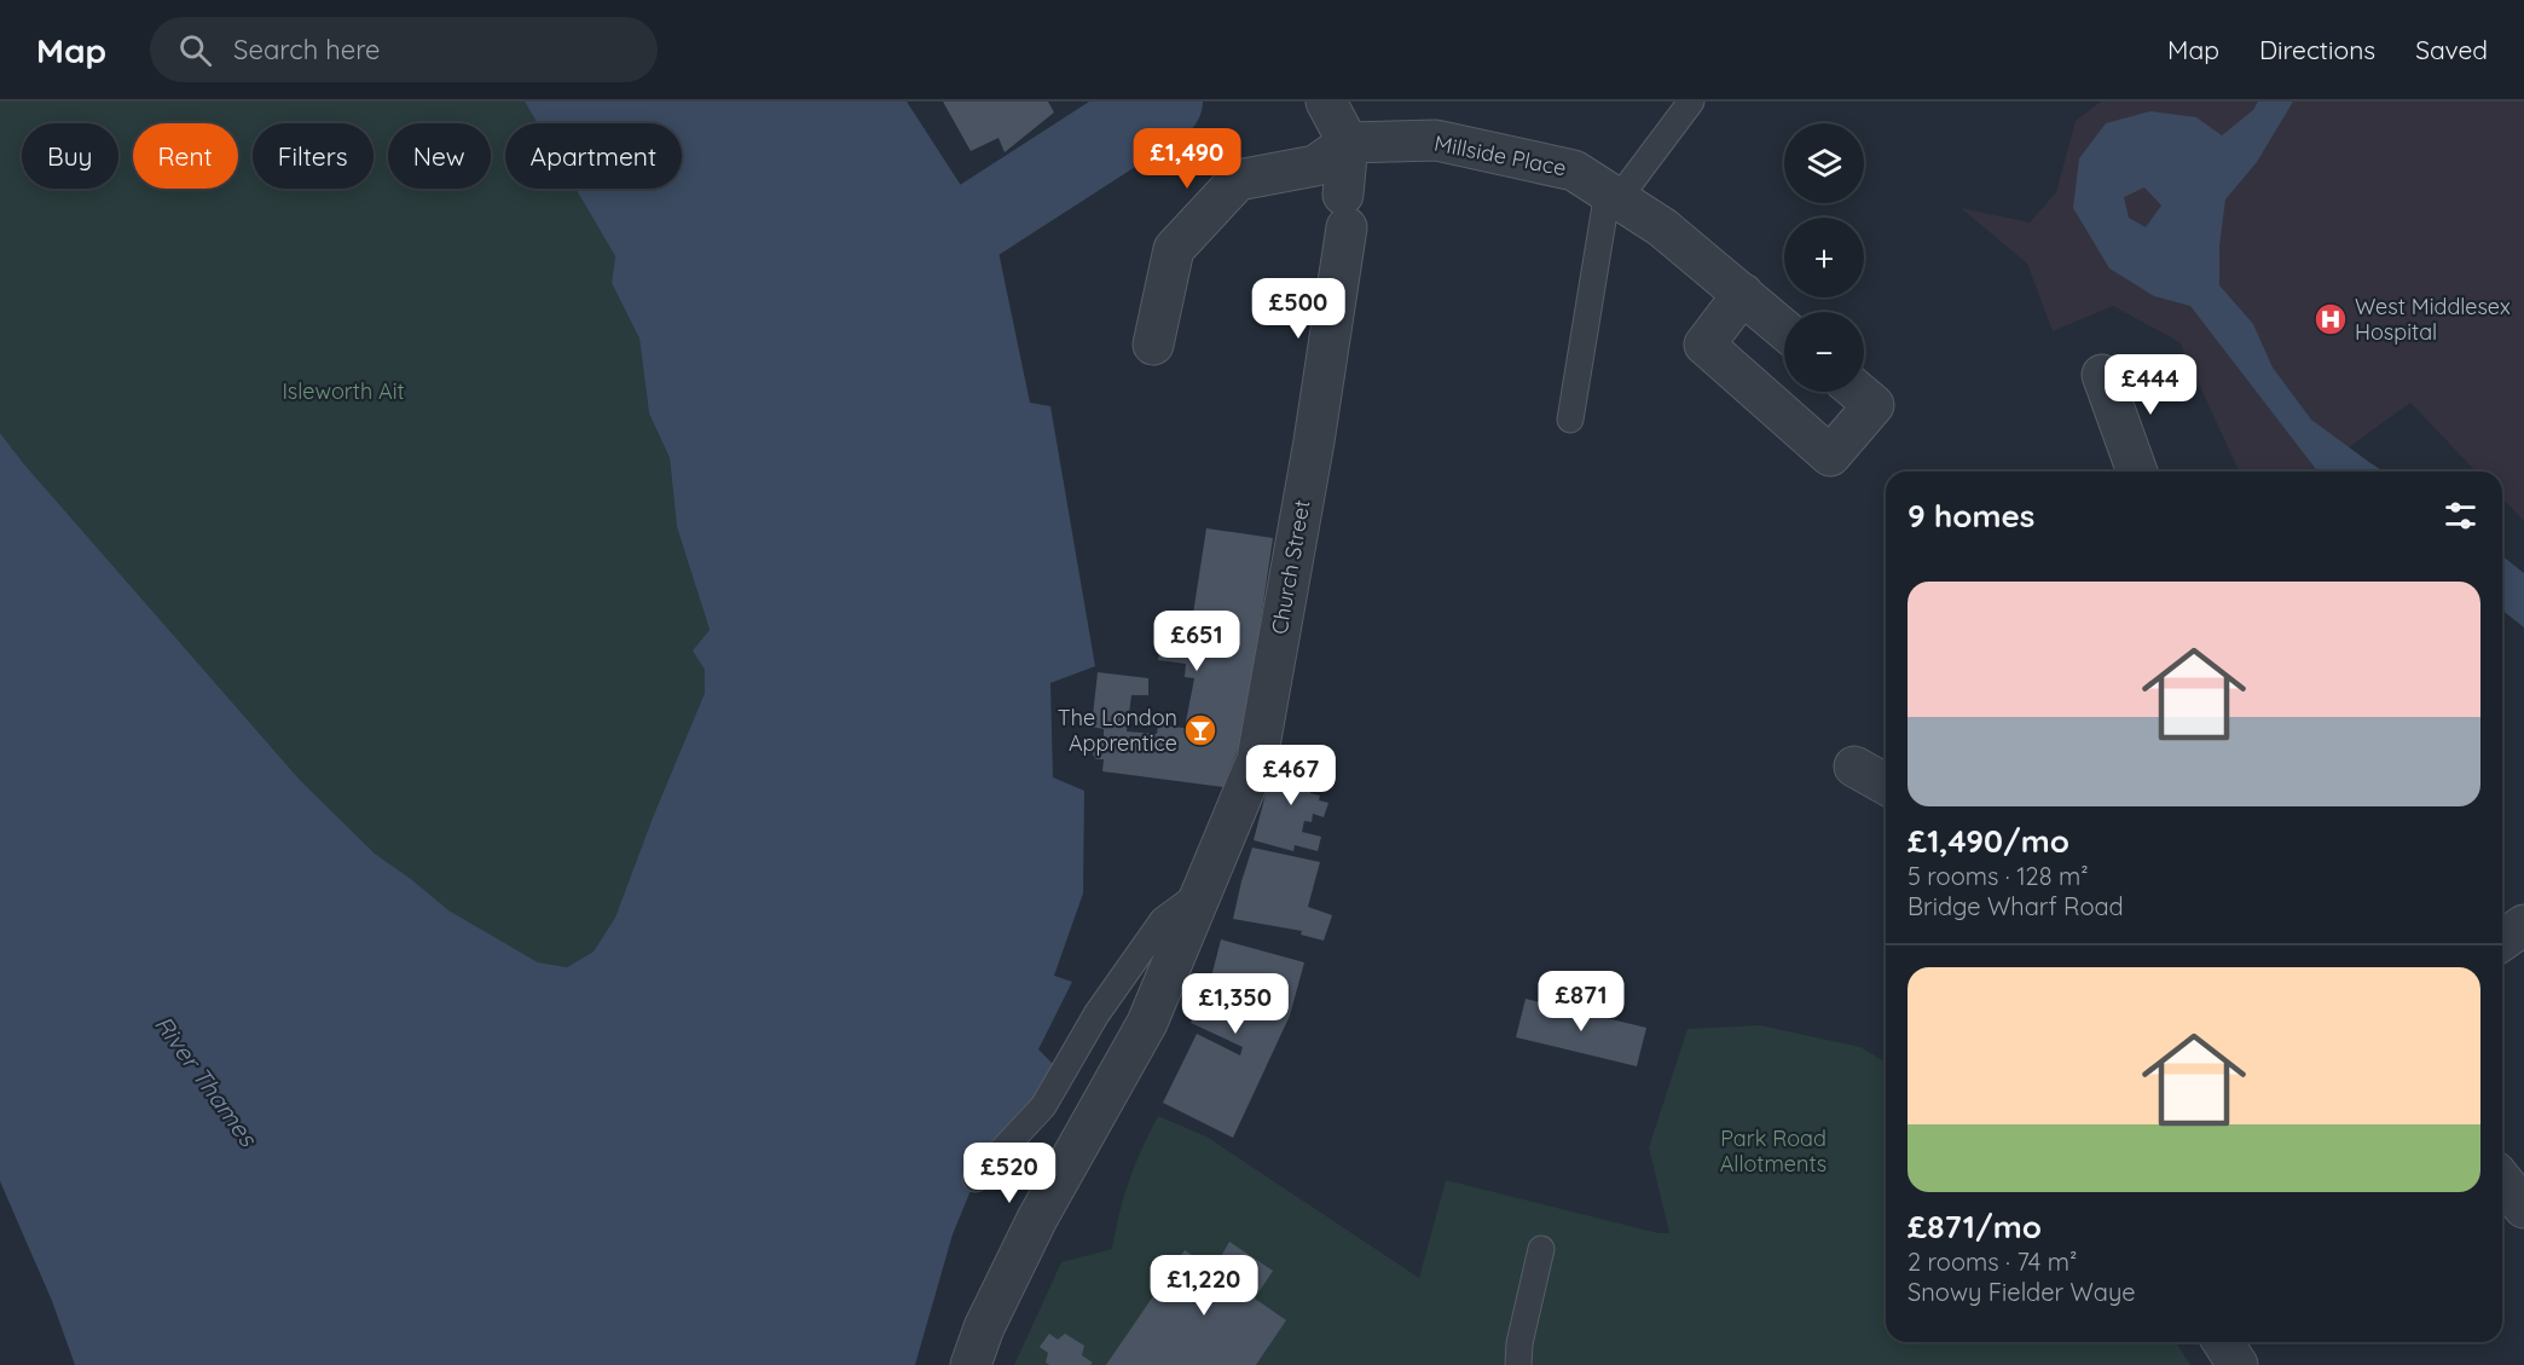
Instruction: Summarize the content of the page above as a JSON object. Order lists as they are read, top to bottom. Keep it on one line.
{"streets":{"street":["Millside Place","Church Street"]},"crossings":[["Millside Place","Church Street"]],"water":["River Thames"],"parks":["Isleworth Ait","Park Road Allotments"],"places":{"hospital":["West Middlesex Hospital"],"bar":["The London Apprentice"]},"page":{"header":"Map","search":"Search here","nav":["Map","Directions","Saved"],"map_buttons":["+","−"],"chip":["Buy","Rent","Filters","New","Apartment"],"price":["£1,490","£500","£444","£651","£467","£871","£1,350","£520","£1,220"],"heading":"9 homes","list":[{"name":"£1,490/mo","note":"5 rooms · 128 m² · Bridge Wharf Road"},{"name":"£871/mo","note":"2 rooms · 74 m² · Snowy Fielder Waye"}]}}
